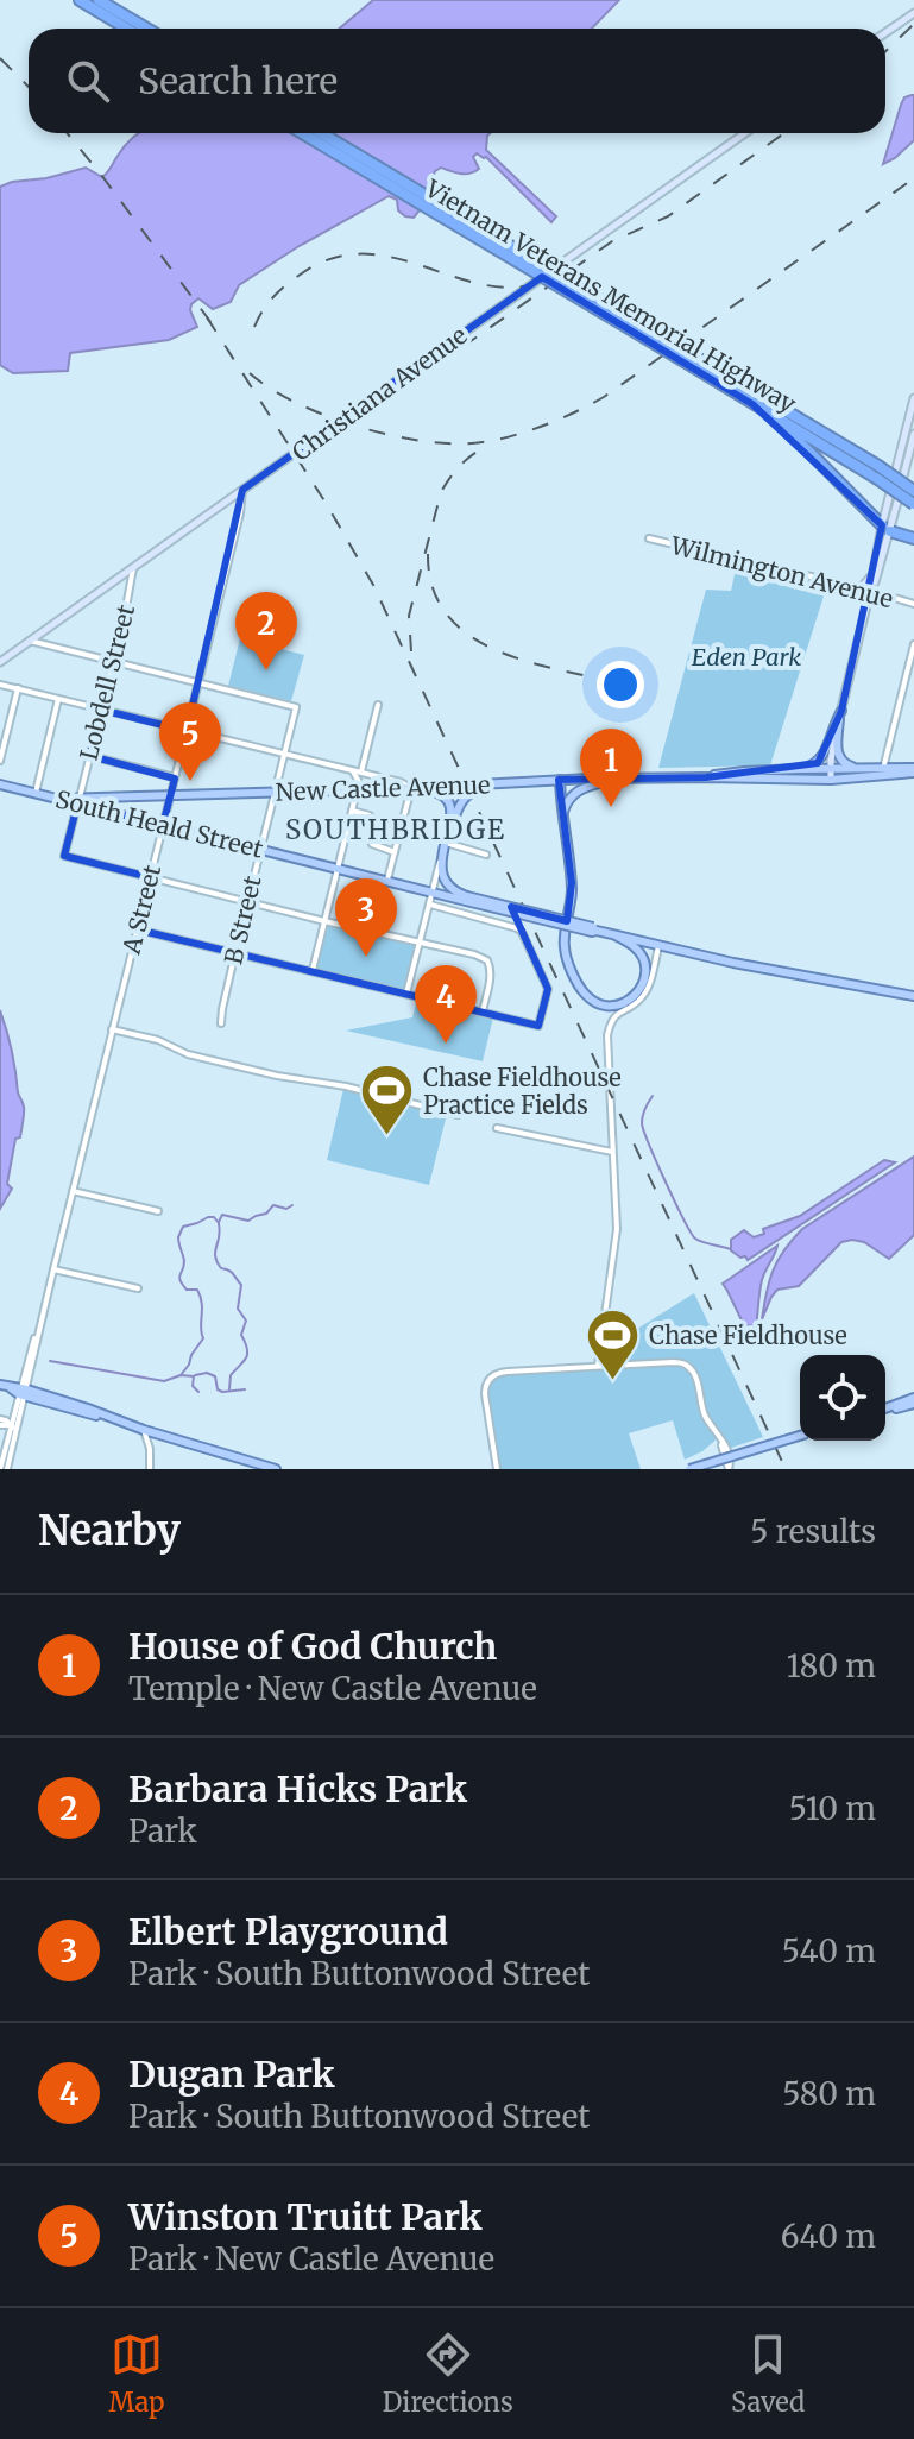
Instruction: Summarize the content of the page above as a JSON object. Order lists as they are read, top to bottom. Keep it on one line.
{"streets":{"highway":["Vietnam Veterans Memorial Highway"],"main road":["Christiana Avenue","New Castle Avenue","South Heald Street"],"street":["Wilmington Avenue","Lobdell Street","A Street","B Street"]},"crossings":[["Christiana Avenue","Lobdell Street"],["Christiana Avenue","A Street"],["Lobdell Street","New Castle Avenue"],["Lobdell Street","South Heald Street"],["Lobdell Street","A Street"],["New Castle Avenue","South Heald Street"],["New Castle Avenue","A Street"],["New Castle Avenue","B Street"],["South Heald Street","A Street"],["South Heald Street","B Street"],["A Street","B Street"]],"districts":["SOUTHBRIDGE"],"parks":["Eden Park"],"places":{"sports":["Chase Fieldhouse Practice Fields","Chase Fieldhouse"]},"page":{"search":"Search here","pins":["2","5","1","3","4"],"heading":["Nearby","5 results"],"list":[{"mark":"1","name":"House of God Church","note":"Temple · New Castle Avenue","value":"180 m"},{"mark":"2","name":"Barbara Hicks Park","note":"Park","value":"510 m"},{"mark":"3","name":"Elbert Playground","note":"Park · South Buttonwood Street","value":"540 m"},{"mark":"4","name":"Dugan Park","note":"Park · South Buttonwood Street","value":"580 m"},{"mark":"5","name":"Winston Truitt Park","note":"Park · New Castle Avenue","value":"640 m"}],"nav":["Map","Directions","Saved"]}}
